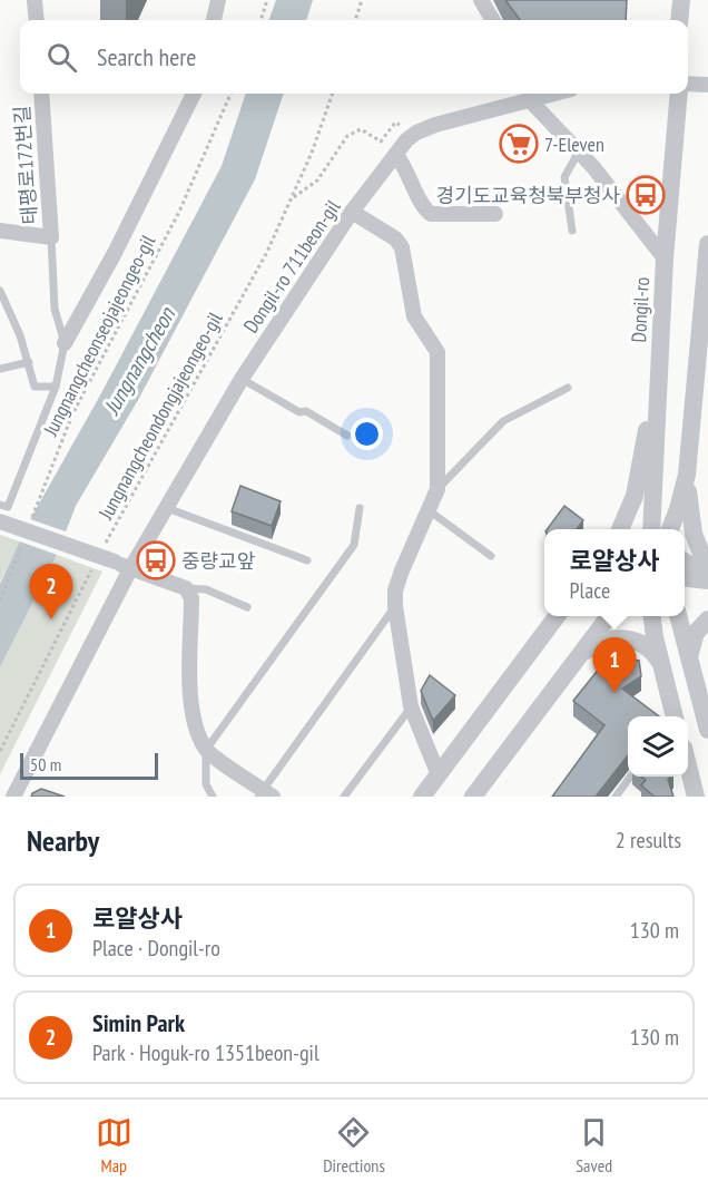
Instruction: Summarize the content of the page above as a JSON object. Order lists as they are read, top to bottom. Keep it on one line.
{"streets":{"street":["태평로172번길","Dongil-ro 711beon-gil","Dongil-ro"],"path":["Jungnangcheonseojajeongeo-gil","Jungnangcheondongjajeongeo-gil"]},"water":["Jungnangcheon"],"places":{"supermarket":["7-Eleven"],"bus stop":["경기도교육청북부청사","중량교앞"]},"scale_bar":"50 m","page":{"search":"Search here","popup":["로얄상사","Place"],"pins":["2","1"],"scale":"50 m","heading":["Nearby","2 results"],"list":[{"mark":"1","name":"로얄상사","note":"Place · Dongil-ro","value":"130 m"},{"mark":"2","name":"Simin Park","note":"Park · Hoguk-ro 1351beon-gil","value":"130 m"}],"nav":["Map","Directions","Saved"]}}
